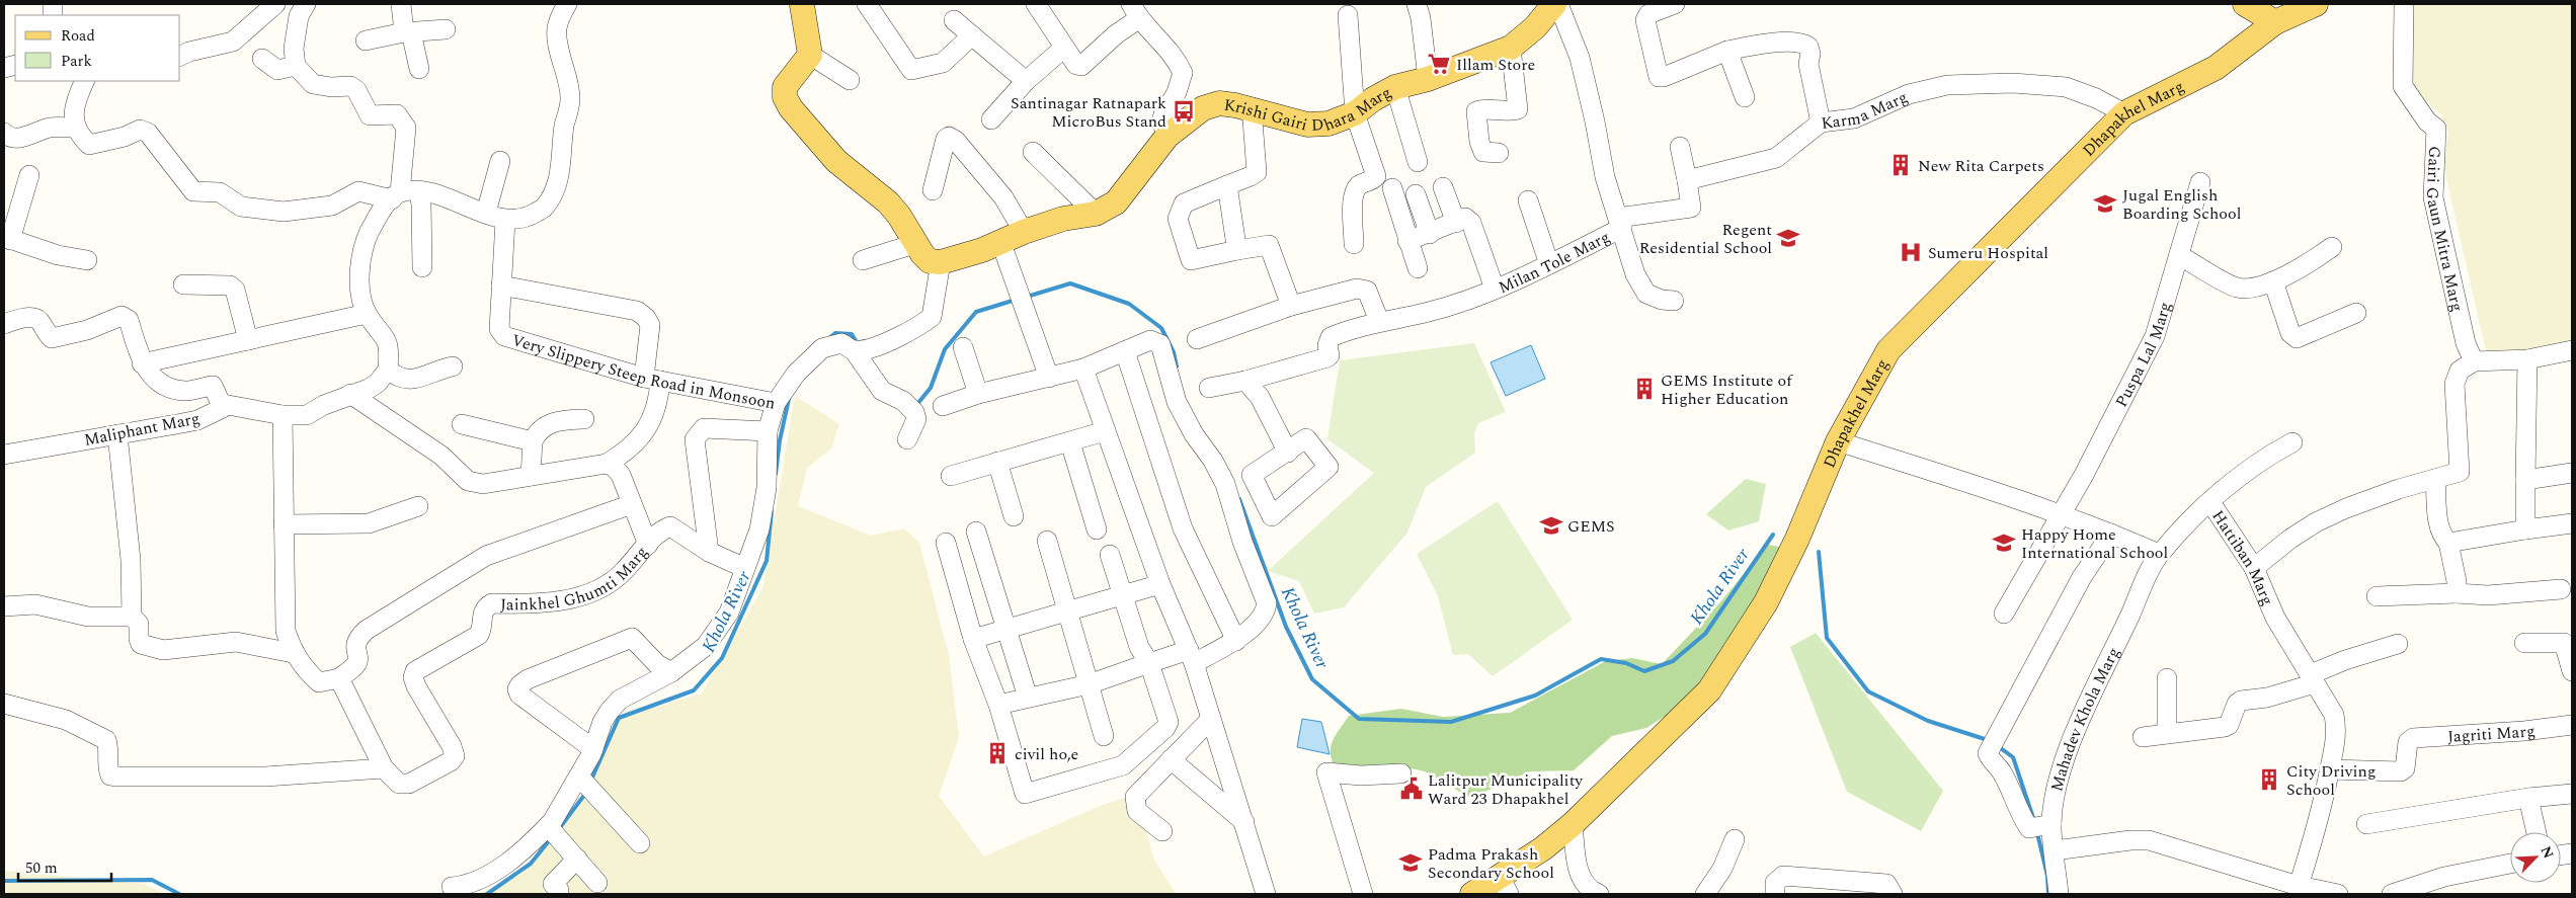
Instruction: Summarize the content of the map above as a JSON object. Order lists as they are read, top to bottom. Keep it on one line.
{"streets":{"main road":["Krishi Gairi Dhara Marg","Dhapakhel Marg"],"street":["Karma Marg","Gairi Gaun Mitra Marg","Milan Tole Marg","Puspa Lal Marg","Very Slippery Steep Road in Monsoon","Maliphant Marg","Hattiban Marg","Jainkhel Ghumti Marg","Mahadev Khola Marg","Jagriti Marg"]},"crossings":[["Krishi Gairi Dhara Marg","Milan Tole Marg"],["Krishi Gairi Dhara Marg","Very Slippery Steep Road in Monsoon"],["Karma Marg","Dhapakhel Marg"],["Hattiban Marg","Mahadev Khola Marg"],["Hattiban Marg","Jagriti Marg"]],"water":["Khola River"],"places":{"supermarket":["Illam Store"],"bus stop":["Santinagar Ratnapark MicroBus Stand"],"building":["New Rita Carpets","GEMS Institute of Higher Education","civil ho,e","City Driving School"],"school or university":["Jugal English Boarding School","Regent Residential School","GEMS","Happy Home International School","Padma Prakash Secondary School"],"hospital":["Sumeru Hospital"],"public building":["Lalitpur Municipality Ward 23 Dhapakhel"]},"legend":["Road","Park"],"scale_bar":"50 m","north":"top right"}
